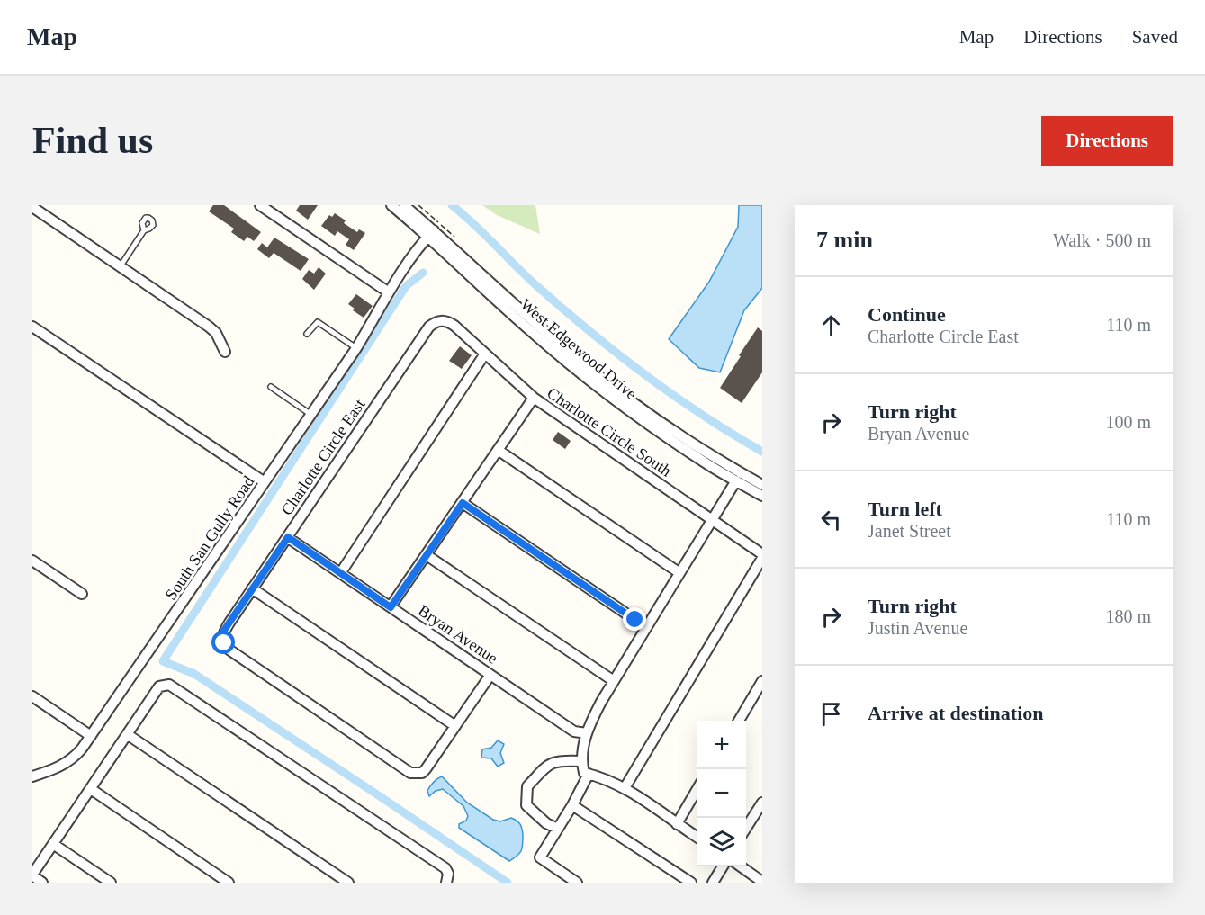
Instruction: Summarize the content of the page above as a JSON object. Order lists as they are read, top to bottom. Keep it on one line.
{"streets":{"street":["West Edgewood Drive","Charlotte Circle South","Charlotte Circle East","South San Gully Road","Bryan Avenue"]},"crossings":[["West Edgewood Drive","South San Gully Road"],["Charlotte Circle South","Charlotte Circle East"],["Charlotte Circle East","Bryan Avenue"]],"page":{"header":"Map","nav":["Map","Directions","Saved"],"buttons":"Directions","title":"Find us","heading":["7 min","Walk · 500 m"],"list":[["Continue","Charlotte Circle East","110 m"],["Turn right","Bryan Avenue","100 m"],["Turn left","Janet Street","110 m"],["Turn right","Justin Avenue","180 m"],"Arrive at destination"],"map_buttons":["+","−"]}}
